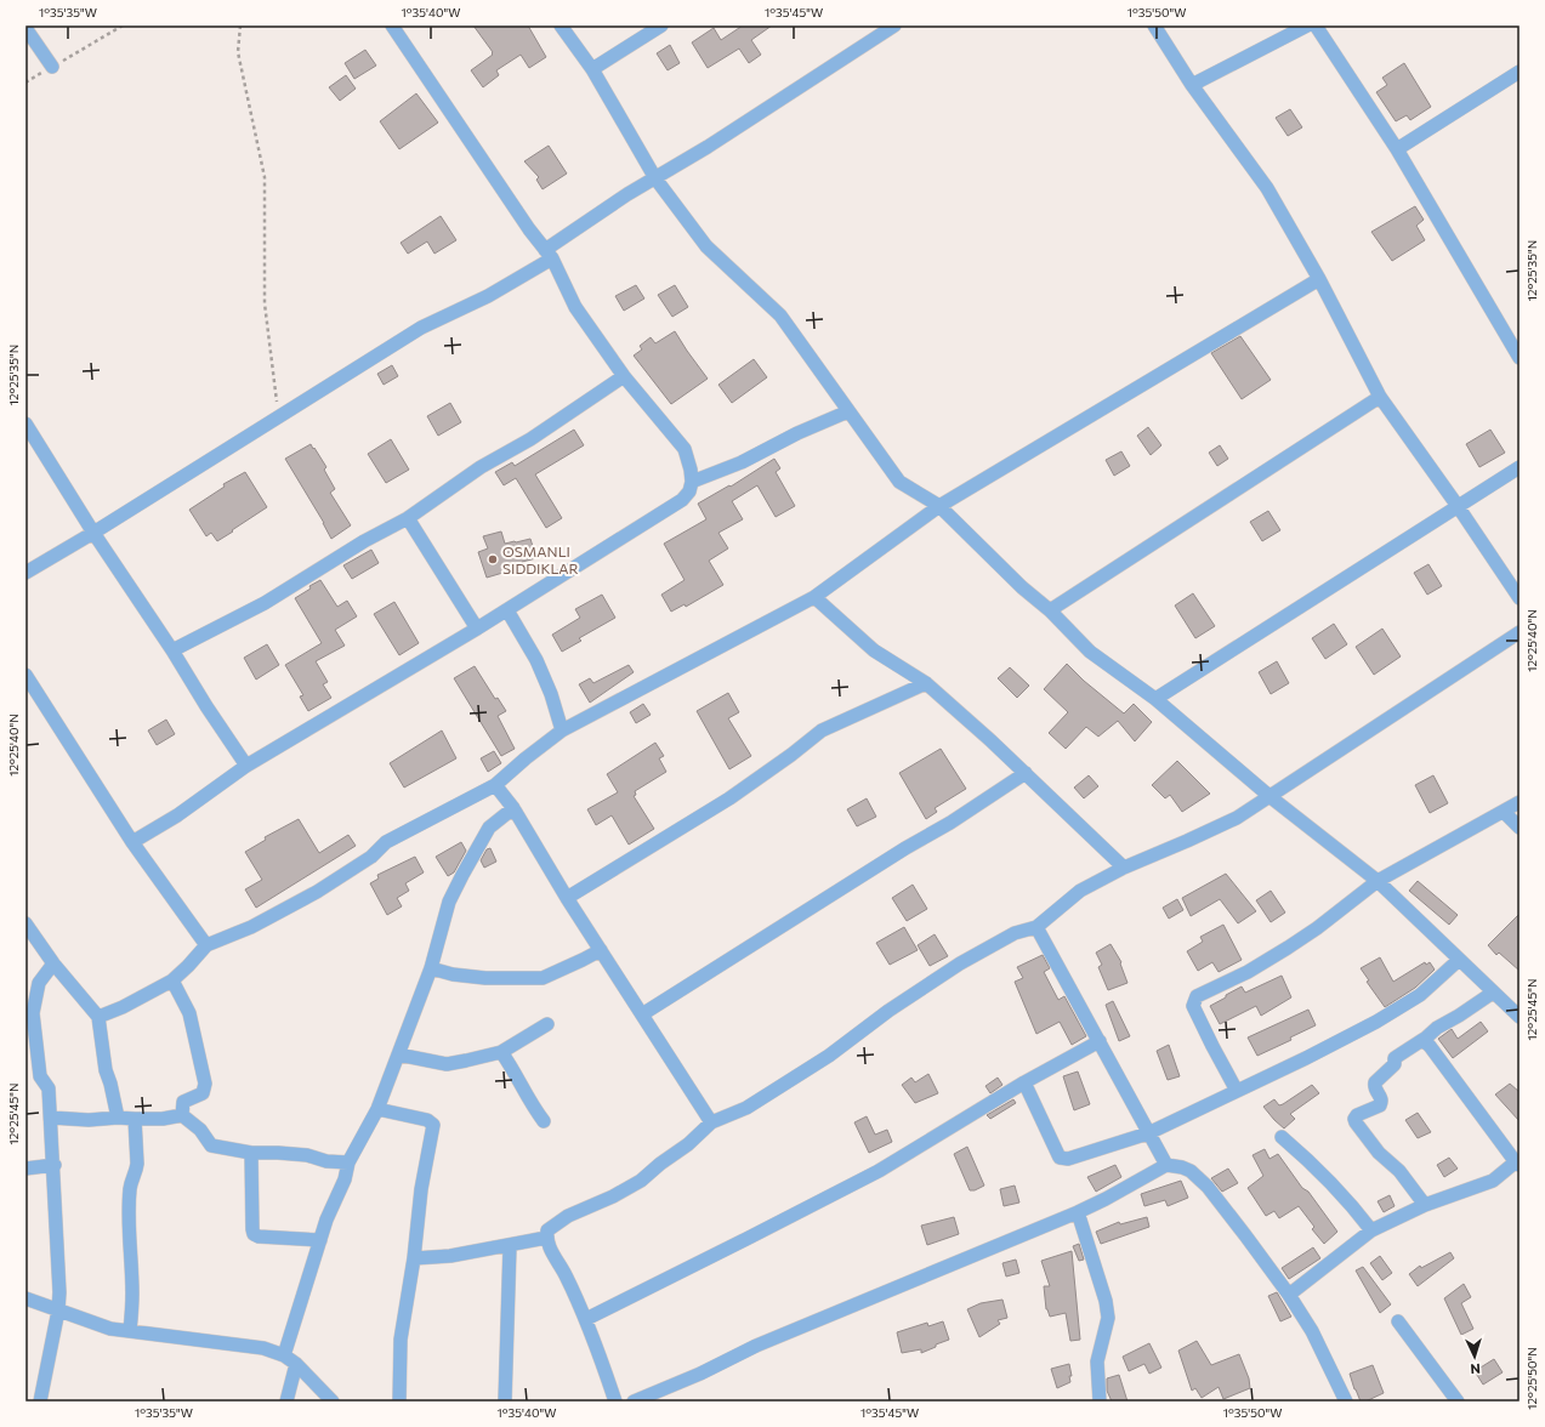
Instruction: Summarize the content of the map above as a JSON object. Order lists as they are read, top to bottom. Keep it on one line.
{"places":["OSMANLI SIDDIKLAR"],"north":"bottom","coordinates":["1°35'35\"W","1°35'40\"W","1°35'45\"W","1°35'50\"W","12°25'35\"N","12°25'40\"N","12°25'45\"N","12°25'50\"N"]}
